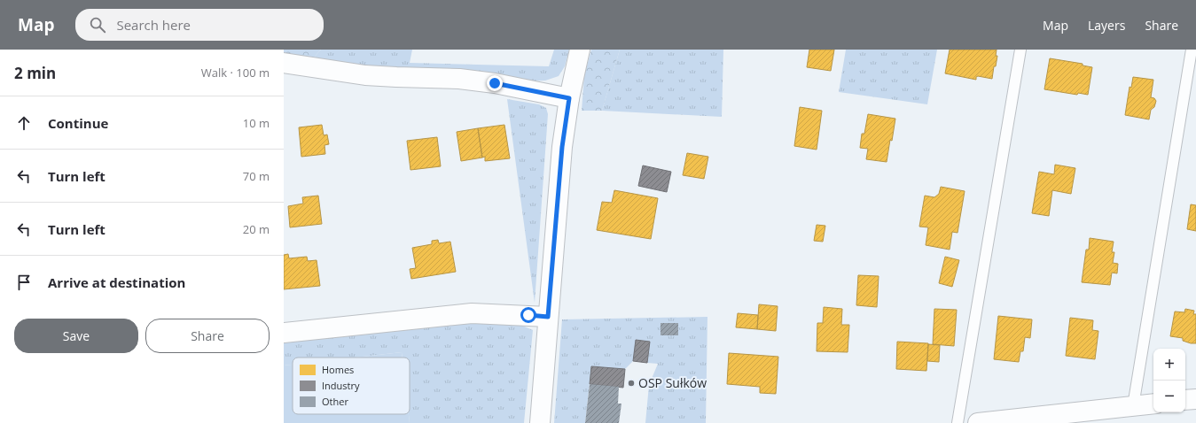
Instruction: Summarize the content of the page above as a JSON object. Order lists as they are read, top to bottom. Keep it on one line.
{"places":["OSP Sułków"],"legend":["Homes","Industry","Other"],"page":{"header":"Map","search":"Search here","nav":["Map","Layers","Share"],"heading":["2 min","Walk · 100 m"],"list":[["Continue","10 m"],["Turn left","70 m"],["Turn left","20 m"],"Arrive at destination"],"buttons":["Save","Share"],"map_buttons":["+","−"]}}
